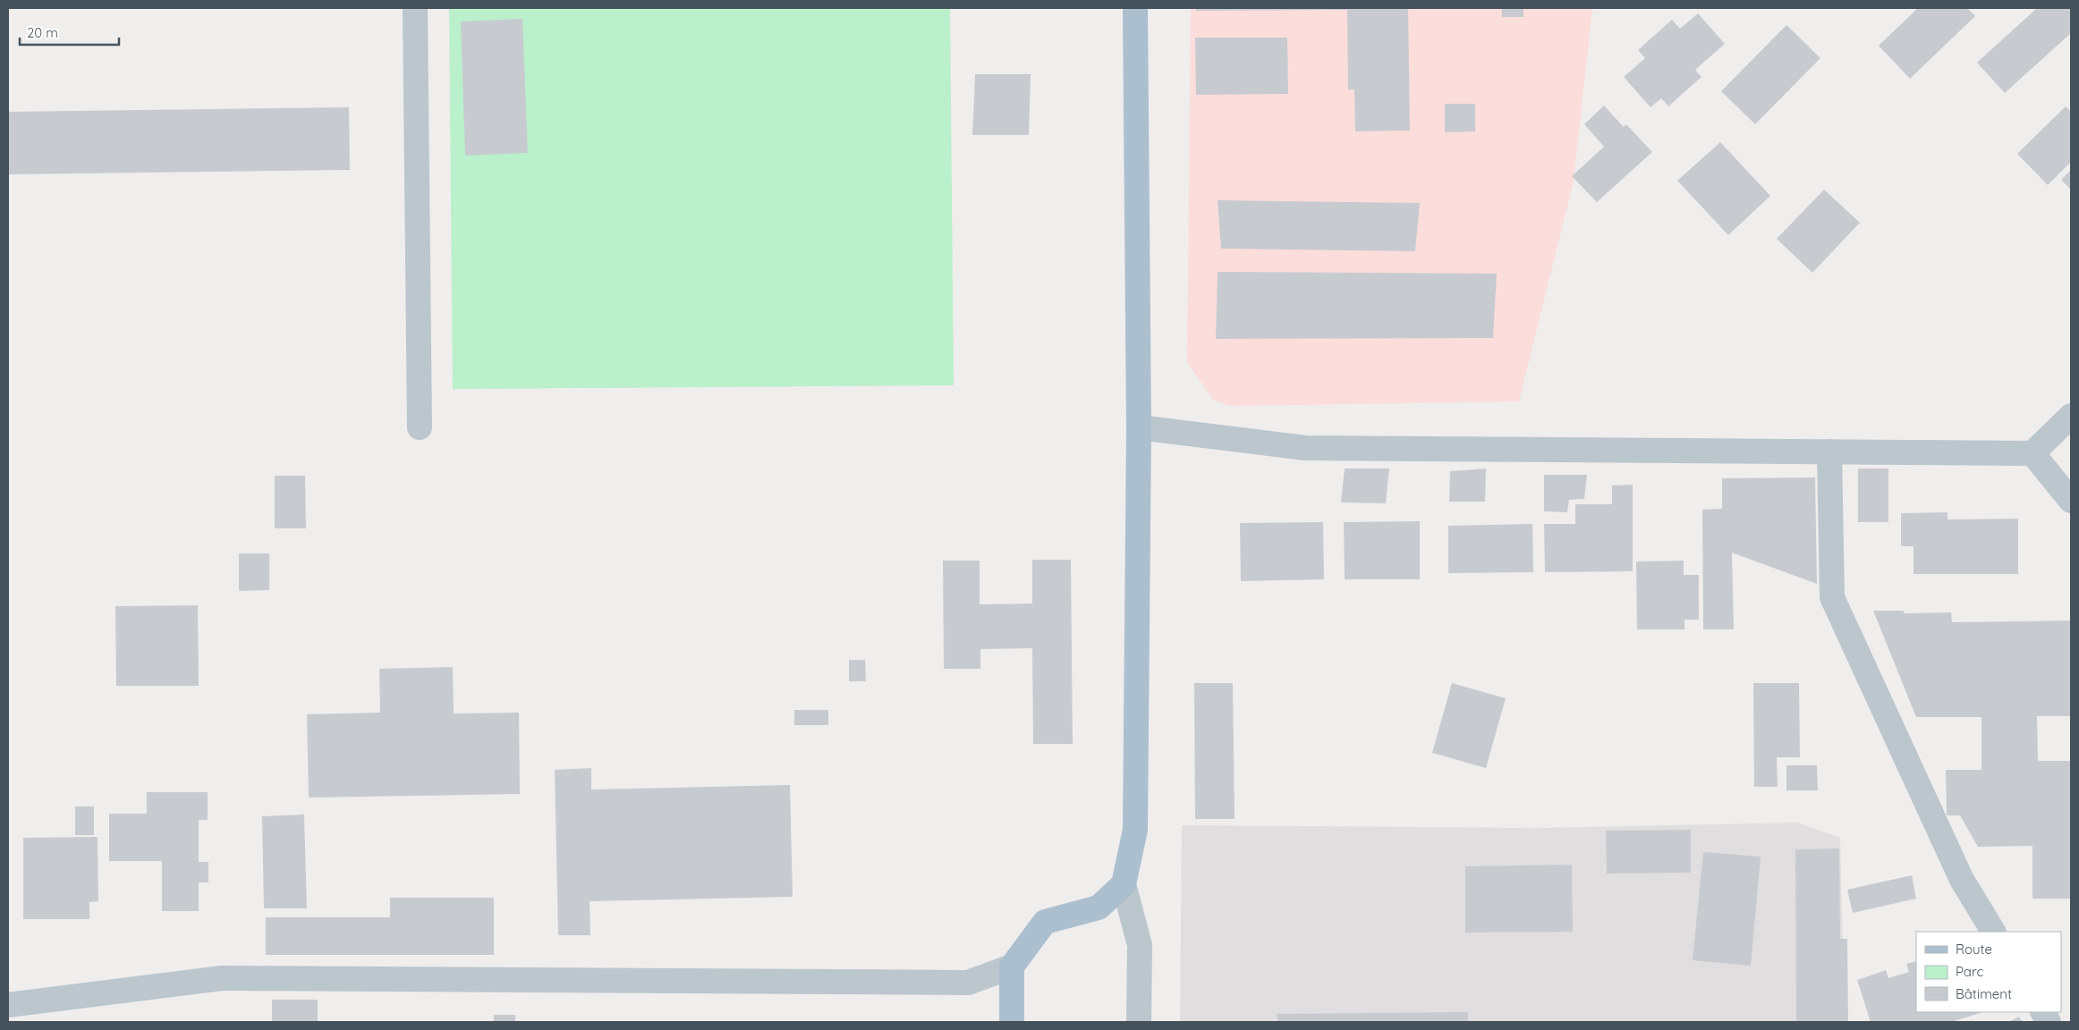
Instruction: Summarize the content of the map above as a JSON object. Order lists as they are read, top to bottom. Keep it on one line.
{"legend":["Route","Parc","Bâtiment"],"scale_bar":"20 m"}
